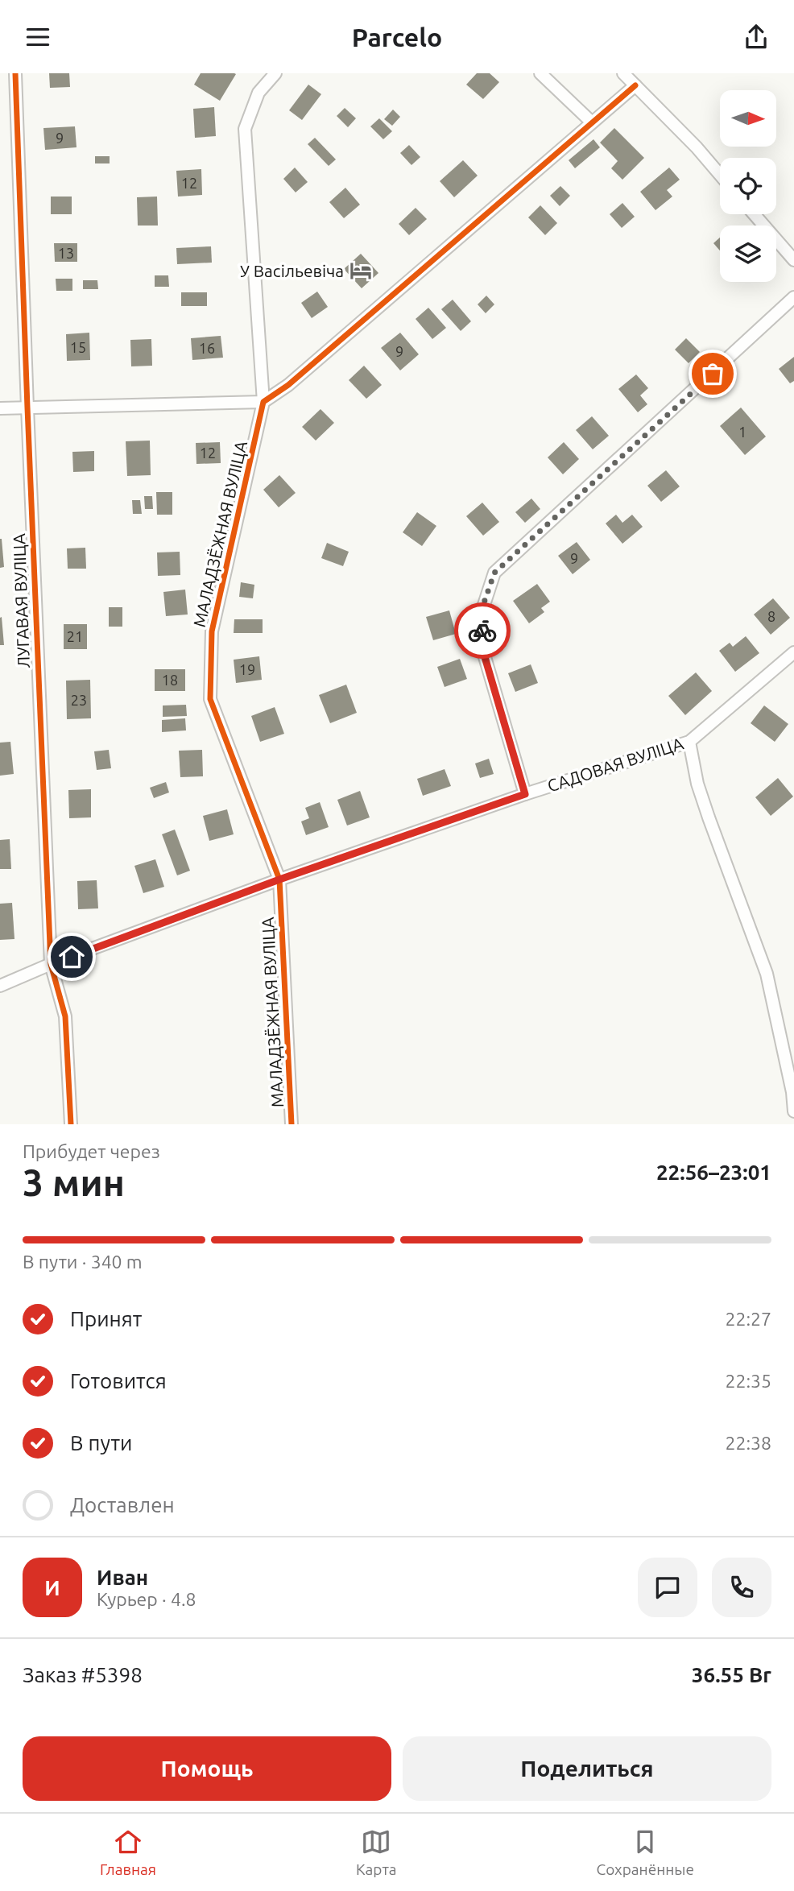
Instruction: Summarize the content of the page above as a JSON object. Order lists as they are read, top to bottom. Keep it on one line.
{"streets":{"street":["МАЛАДЗЁЖНАЯ ВУЛІЦА","ЛУГАВАЯ ВУЛІЦА","САДОВАЯ ВУЛІЦА"]},"crossings":[["МАЛАДЗЁЖНАЯ ВУЛІЦА","САДОВАЯ ВУЛІЦА"],["ЛУГАВАЯ ВУЛІЦА","САДОВАЯ ВУЛІЦА"]],"places":{"hotel":["У Васільевіча"]},"house_numbers":["9","12","13","15","16","9","1","12","9","8","21","19","18","23"],"north":"right","page":{"header":"Parcelo","heading":["3 мин","Прибудет через","22:56–23:01"],"panel":["Иван","Курьер · 4.8","Заказ #5398","36.55 Br"],"bar":"В пути · 340 m","list":[["Принят","22:27"],["Готовится","22:35"],["В пути","22:38"],"Доставлен"],"round":"И","buttons":["Помощь","Поделиться"],"tabs":["Главная","Карта","Сохранённые"]}}
